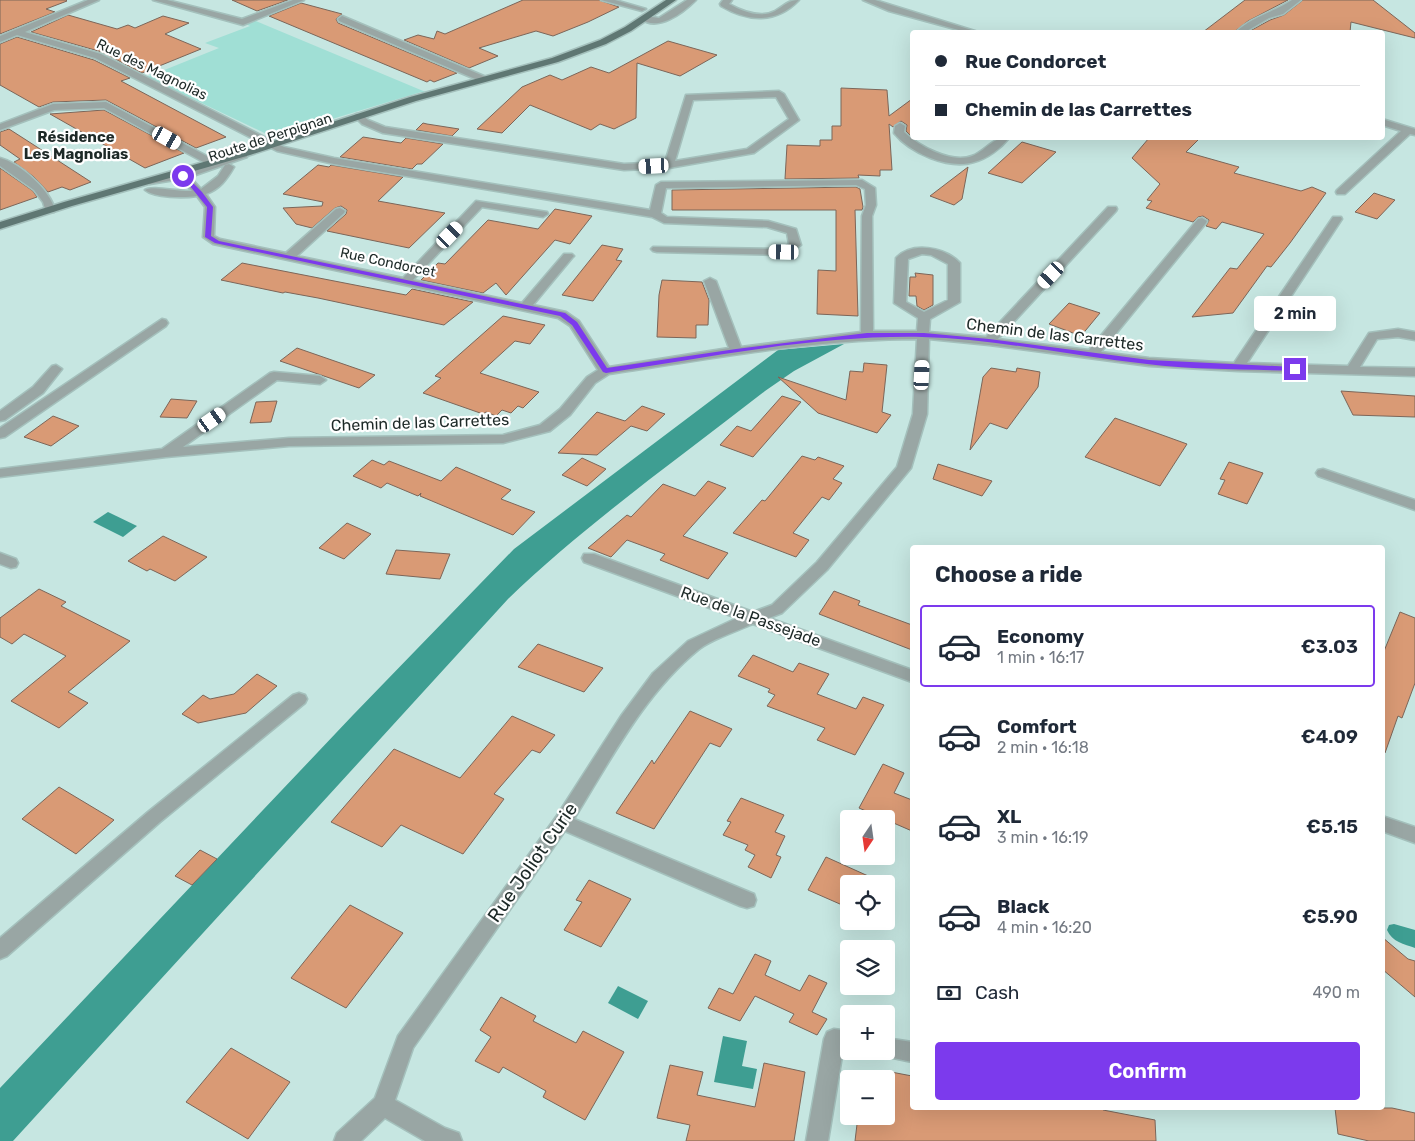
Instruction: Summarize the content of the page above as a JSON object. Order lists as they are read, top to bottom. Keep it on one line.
{"streets":{"main road":["Route de Perpignan"],"street":["Rue des Magnolias","Rue Condorcet","Chemin de las Carrettes","Rue de la Passejade","Rue Joliot Curie"]},"crossings":[["Rue des Magnolias","Route de Perpignan"],["Route de Perpignan","Rue Condorcet"],["Rue Condorcet","Chemin de las Carrettes"],["Chemin de las Carrettes","Rue Joliot Curie"],["Rue de la Passejade","Rue Joliot Curie"]],"districts":["Résidence Les Magnolias"],"north":"bottom","page":{"banner":["Rue Condorcet","Chemin de las Carrettes"],"bubble":"2 min","heading":"Choose a ride","list":[{"name":"Economy","note":"1 min · 16:17","value":"€3.03"},{"name":"Comfort","note":"2 min · 16:18","value":"€4.09"},{"name":"XL","note":"3 min · 16:19","value":"€5.15"},{"name":"Black","note":"4 min · 16:20","value":"€5.90"}],"map_buttons":["+","−"],"pay":["Cash","490 m"],"buttons":"Confirm"}}
